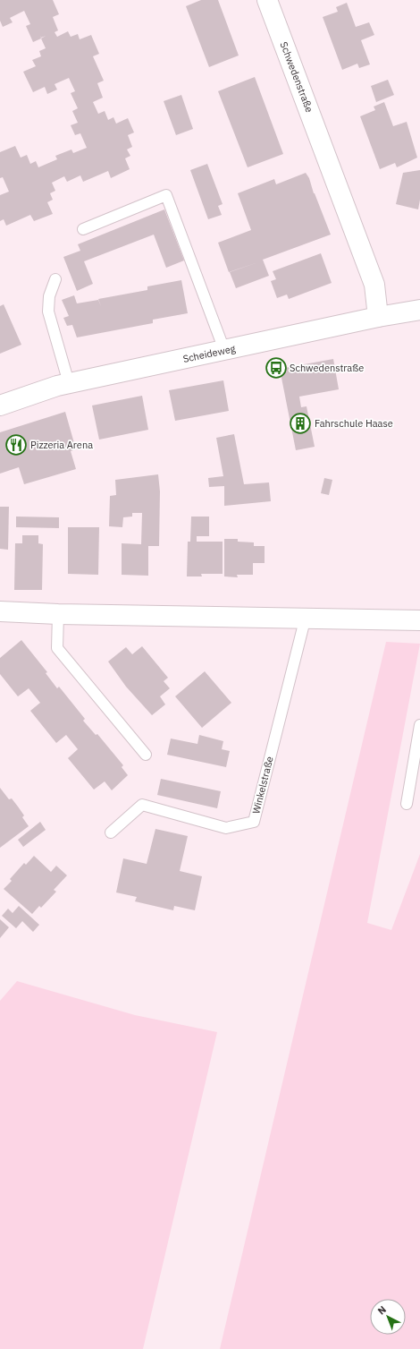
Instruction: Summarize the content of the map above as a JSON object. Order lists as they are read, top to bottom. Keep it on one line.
{"streets":{"street":["Schwedenstraße","Scheideweg"],"lane":["Winkelstraße"]},"crossings":[["Schwedenstraße","Scheideweg"]],"places":{"bus stop":["Schwedenstraße"],"building":["Fahrschule Haase"],"restaurant":["Pizzeria Arena"]},"north":"top left"}
